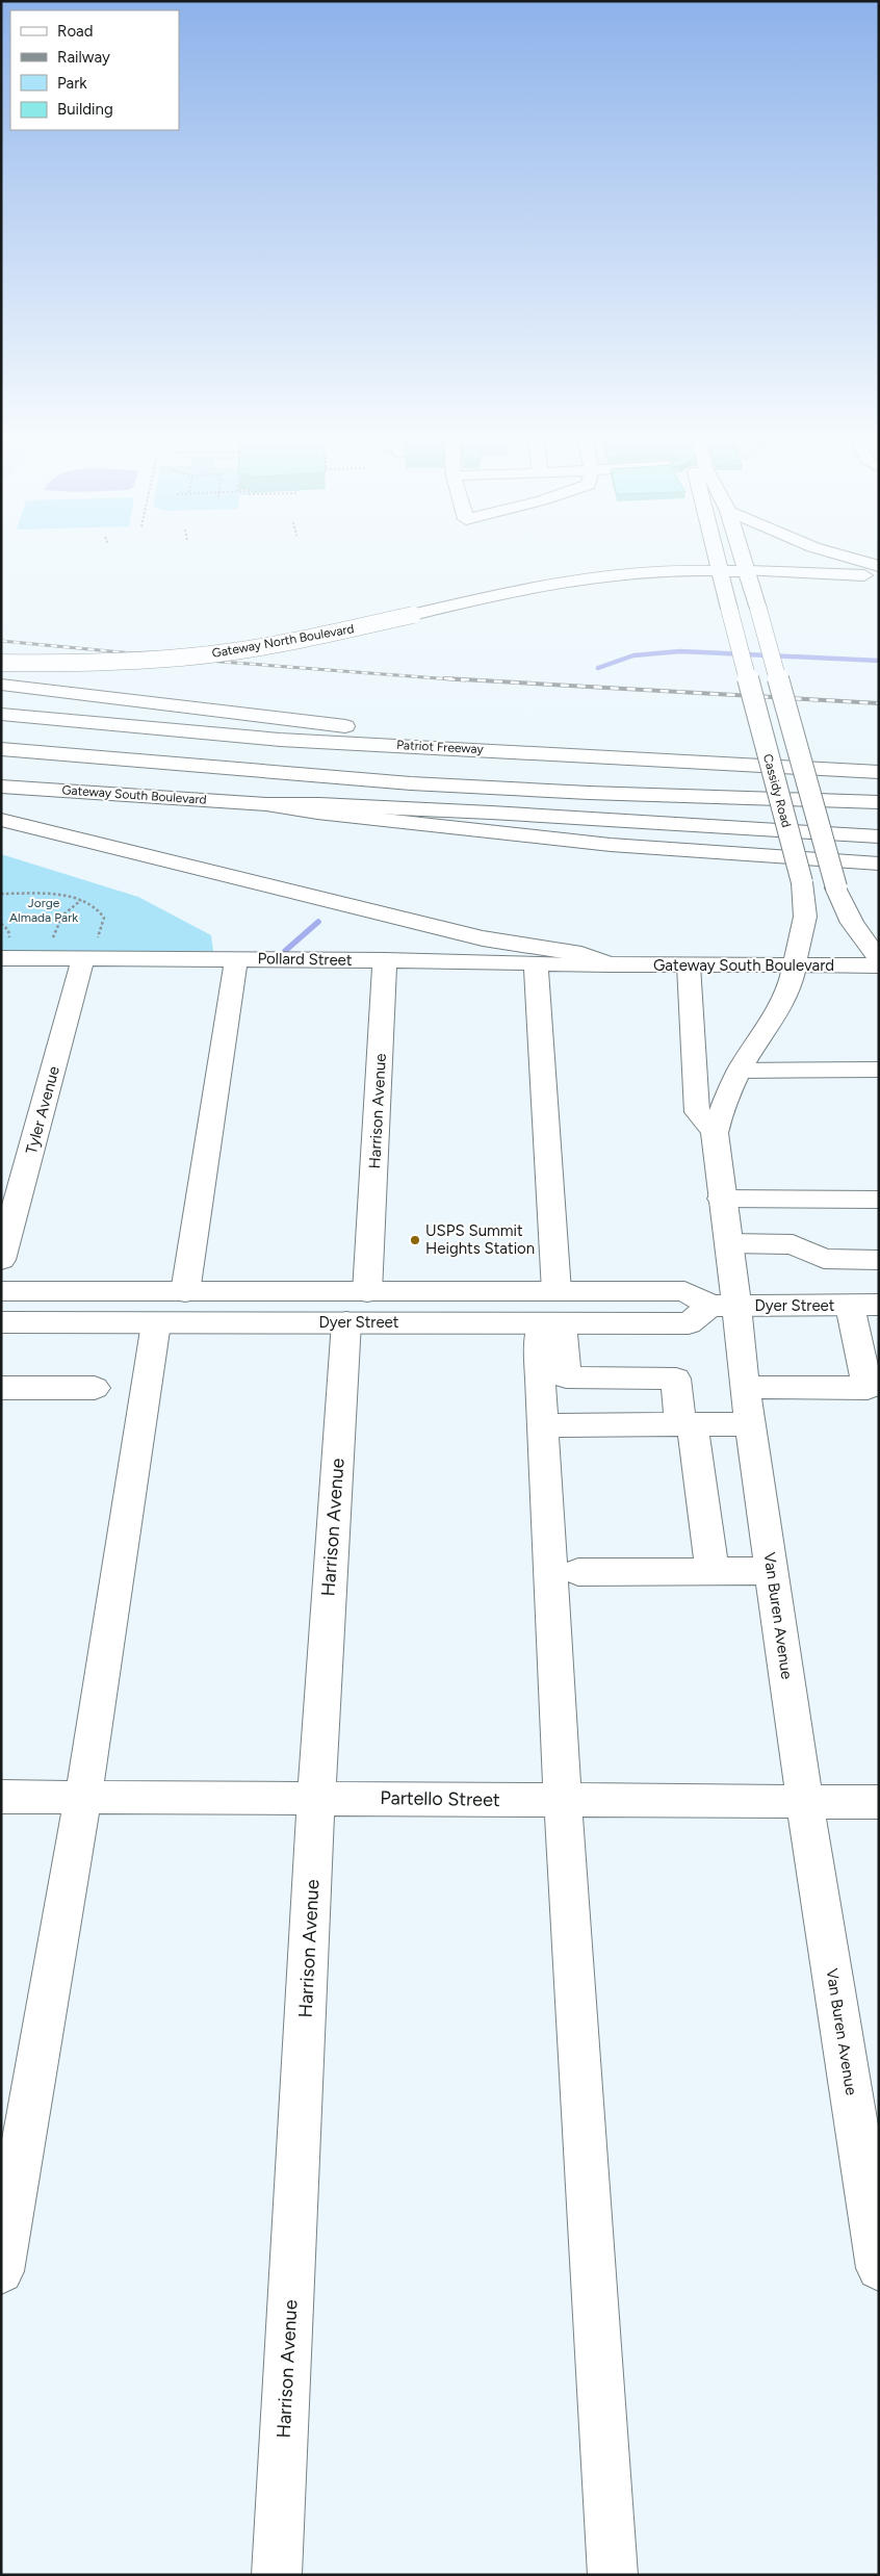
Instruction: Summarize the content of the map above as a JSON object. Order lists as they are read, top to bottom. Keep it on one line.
{"streets":{"main road":["Gateway North Boulevard","Patriot Freeway","Cassidy Road","Gateway South Boulevard","Pollard Street","Tyler Avenue","Harrison Avenue","Dyer Street","Van Buren Avenue","Partello Street"]},"crossings":[["Gateway North Boulevard","Cassidy Road"],["Cassidy Road","Gateway South Boulevard"],["Cassidy Road","Van Buren Avenue"],["Gateway South Boulevard","Pollard Street"],["Pollard Street","Tyler Avenue"],["Pollard Street","Harrison Avenue"],["Harrison Avenue","Dyer Street"],["Harrison Avenue","Partello Street"],["Dyer Street","Van Buren Avenue"],["Van Buren Avenue","Partello Street"]],"parks":["Jorge Almada Park"],"places":["USPS Summit Heights Station"],"legend":["Road","Railway","Park","Building"]}
